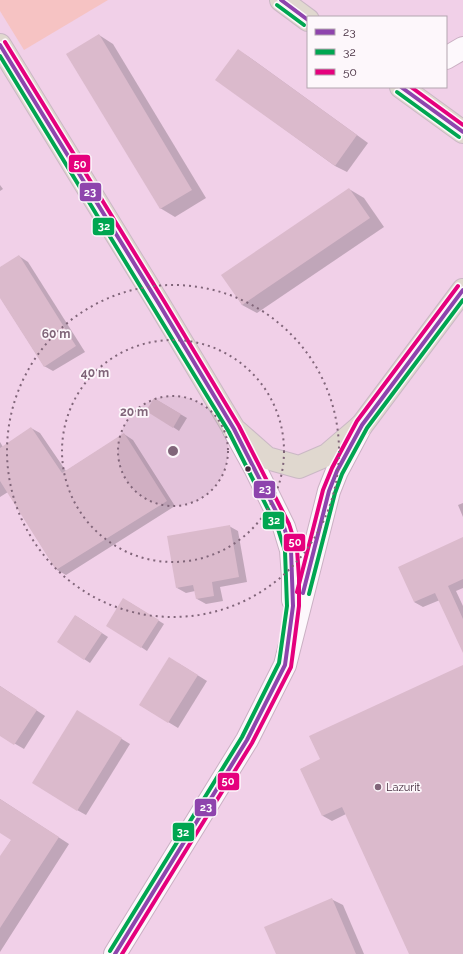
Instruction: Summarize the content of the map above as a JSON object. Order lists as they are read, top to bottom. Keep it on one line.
{"places":["Lazurit"],"lines":["transit line 23","transit line 32","transit line 50"],"legend":["23","32","50"],"rings":["60 m","40 m","20 m"]}
